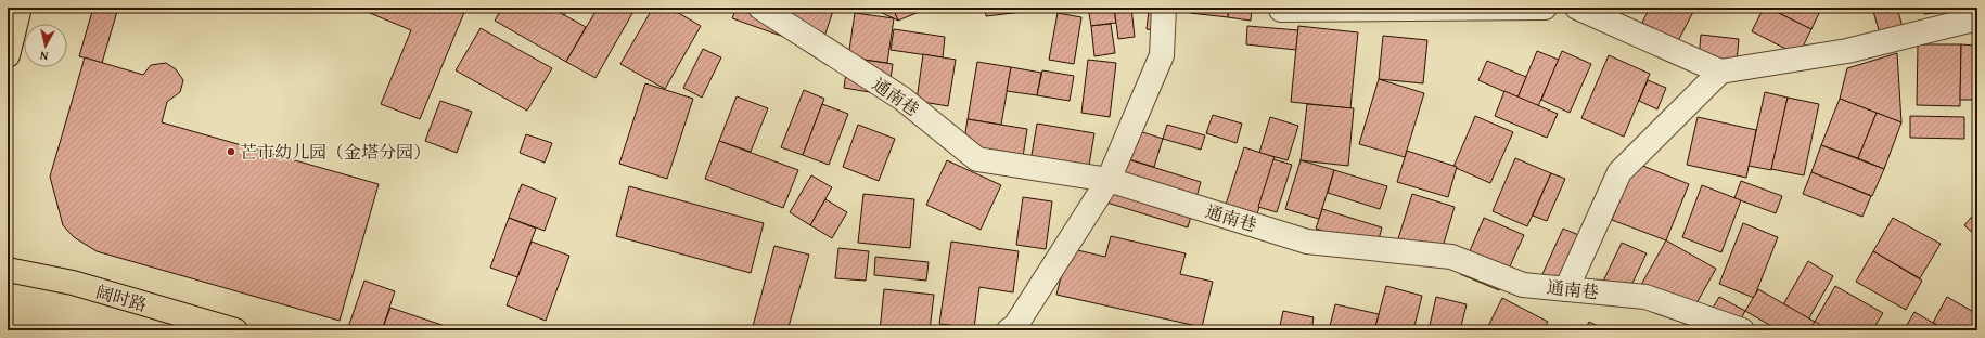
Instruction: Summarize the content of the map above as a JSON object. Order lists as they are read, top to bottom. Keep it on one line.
{"streets":{"main road":["阔时路"],"street":["通南巷"]},"places":["芒市幼儿园（金塔分园）"],"north":"bottom"}
